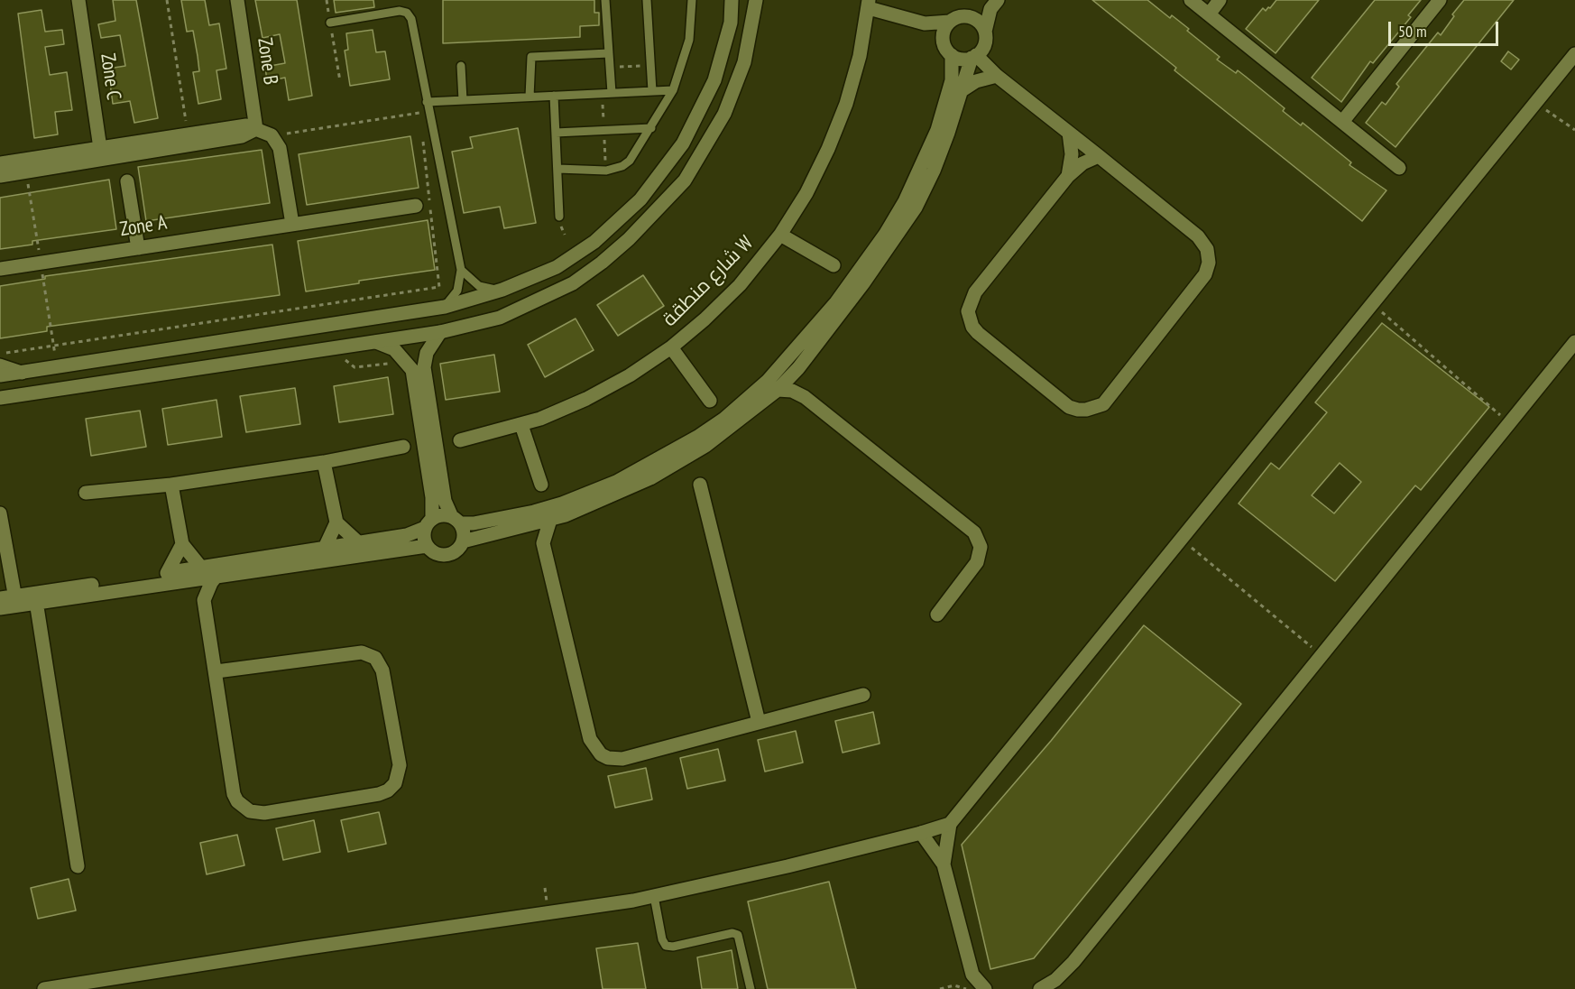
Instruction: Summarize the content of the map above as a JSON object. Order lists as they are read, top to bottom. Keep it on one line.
{"streets":{"street":["Zone B","Zone C","Zone A","شارع منطقة W"]},"scale_bar":"50 m"}
